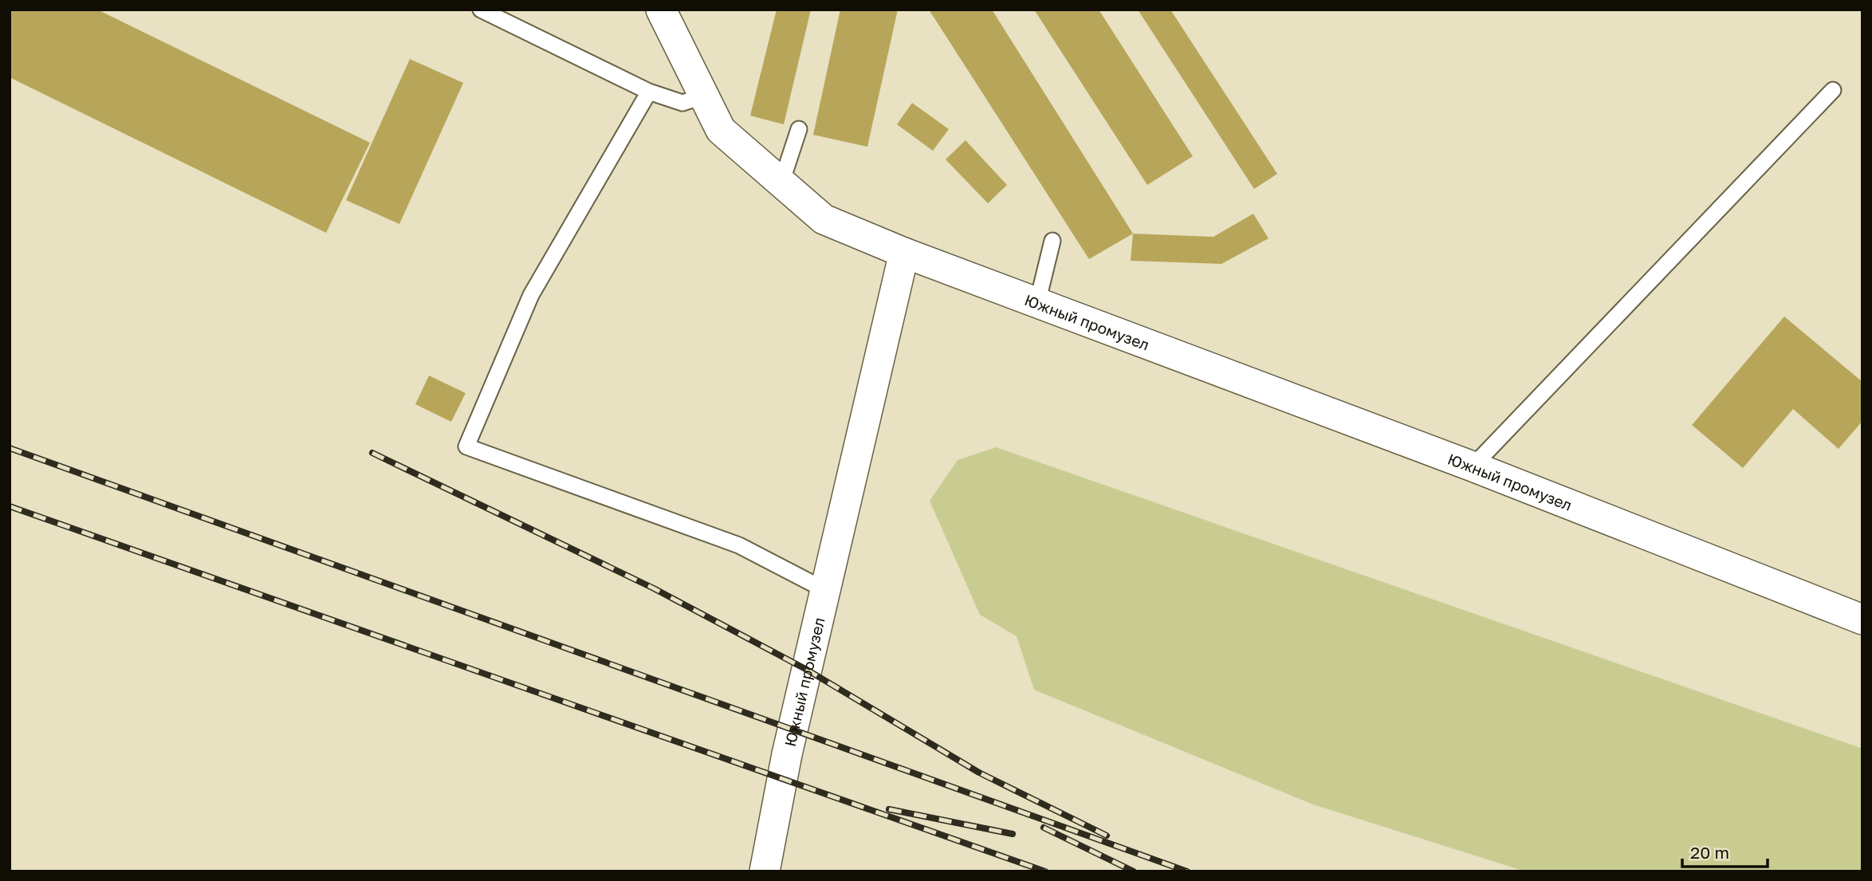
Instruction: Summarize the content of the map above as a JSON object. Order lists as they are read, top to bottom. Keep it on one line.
{"streets":{"street":["Южный промузел"]},"scale_bar":"20 m"}
